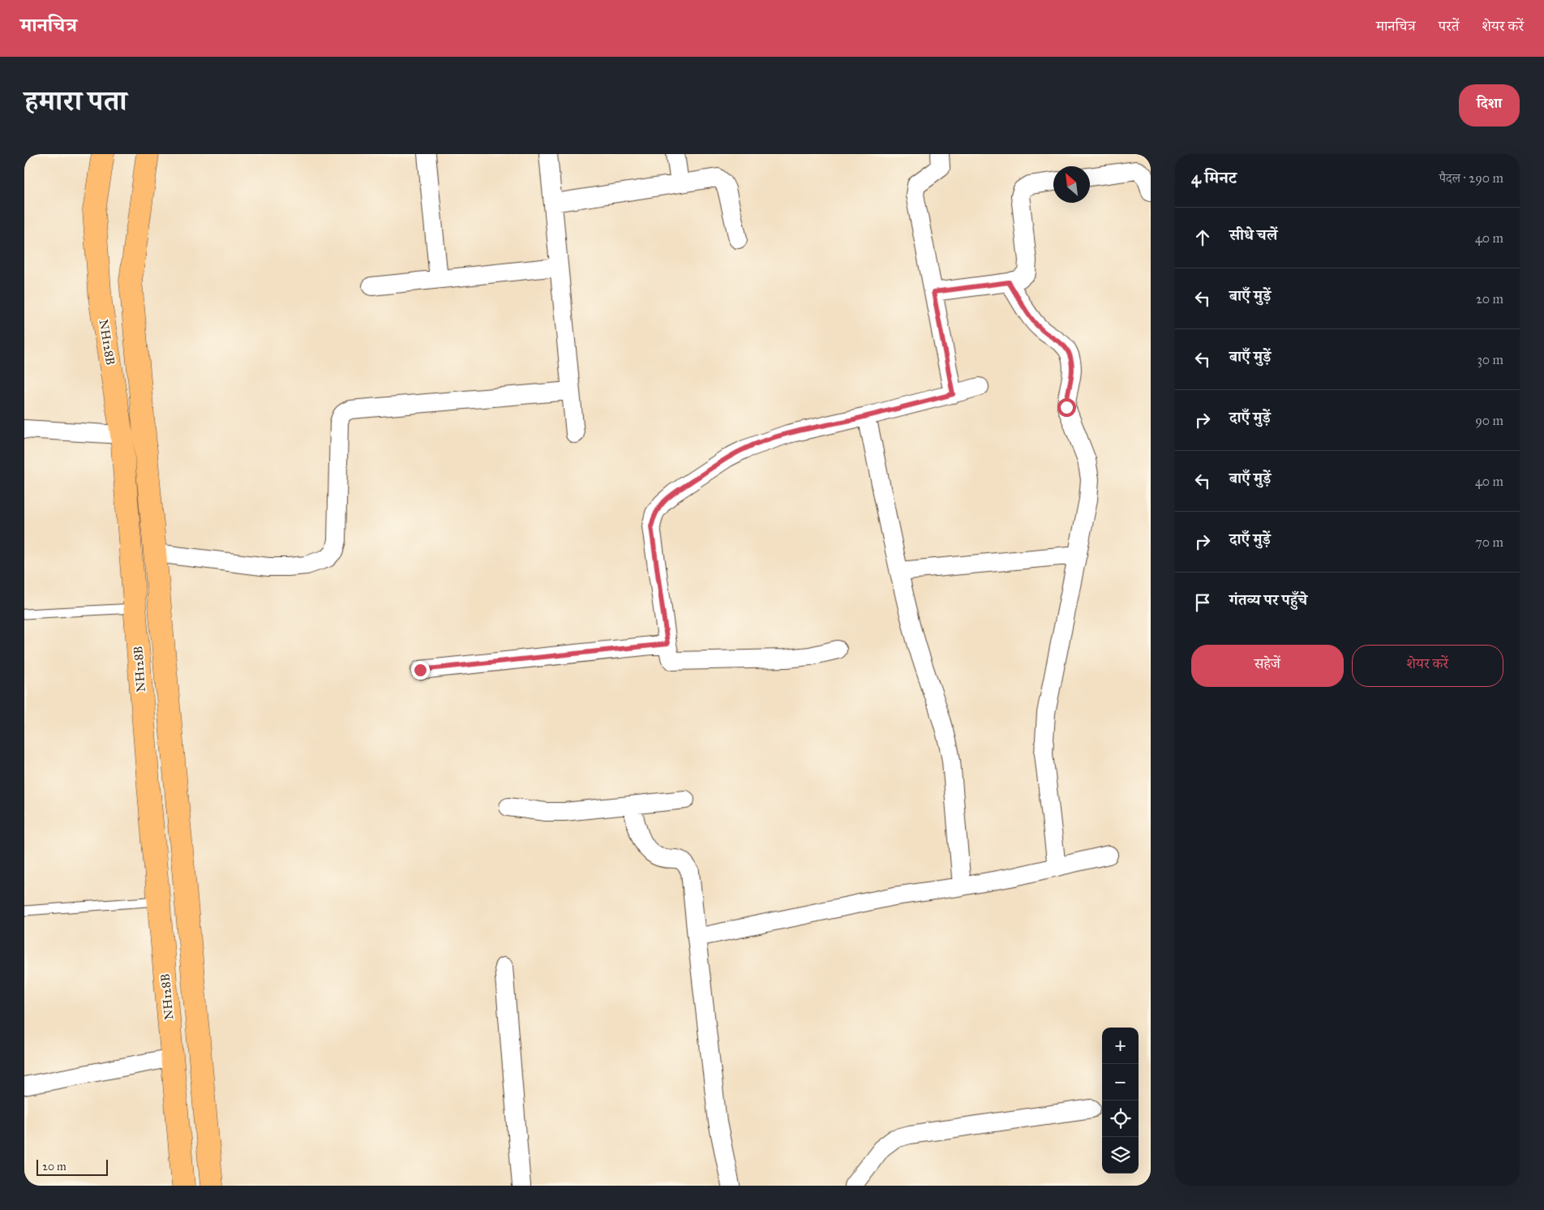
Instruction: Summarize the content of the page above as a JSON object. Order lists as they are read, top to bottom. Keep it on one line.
{"streets":{"highway":["NH128B"]},"scale_bar":"20 m","north":"top left","page":{"header":"मानचित्र","nav":["मानचित्र","परतें","शेयर करें"],"title":"हमारा पता","buttons":["दिशा",["सहेजें","शेयर करें"]],"heading":["4 मिनट","पैदल · 290 m"],"list":[["सीधे चलें","40 m"],["बाएँ मुड़ें","20 m"],["बाएँ मुड़ें","30 m"],["दाएँ मुड़ें","90 m"],["बाएँ मुड़ें","40 m"],["दाएँ मुड़ें","70 m"],"गंतव्य पर पहुँचे"],"map_buttons":["+","−"],"scale":"20 m"}}
